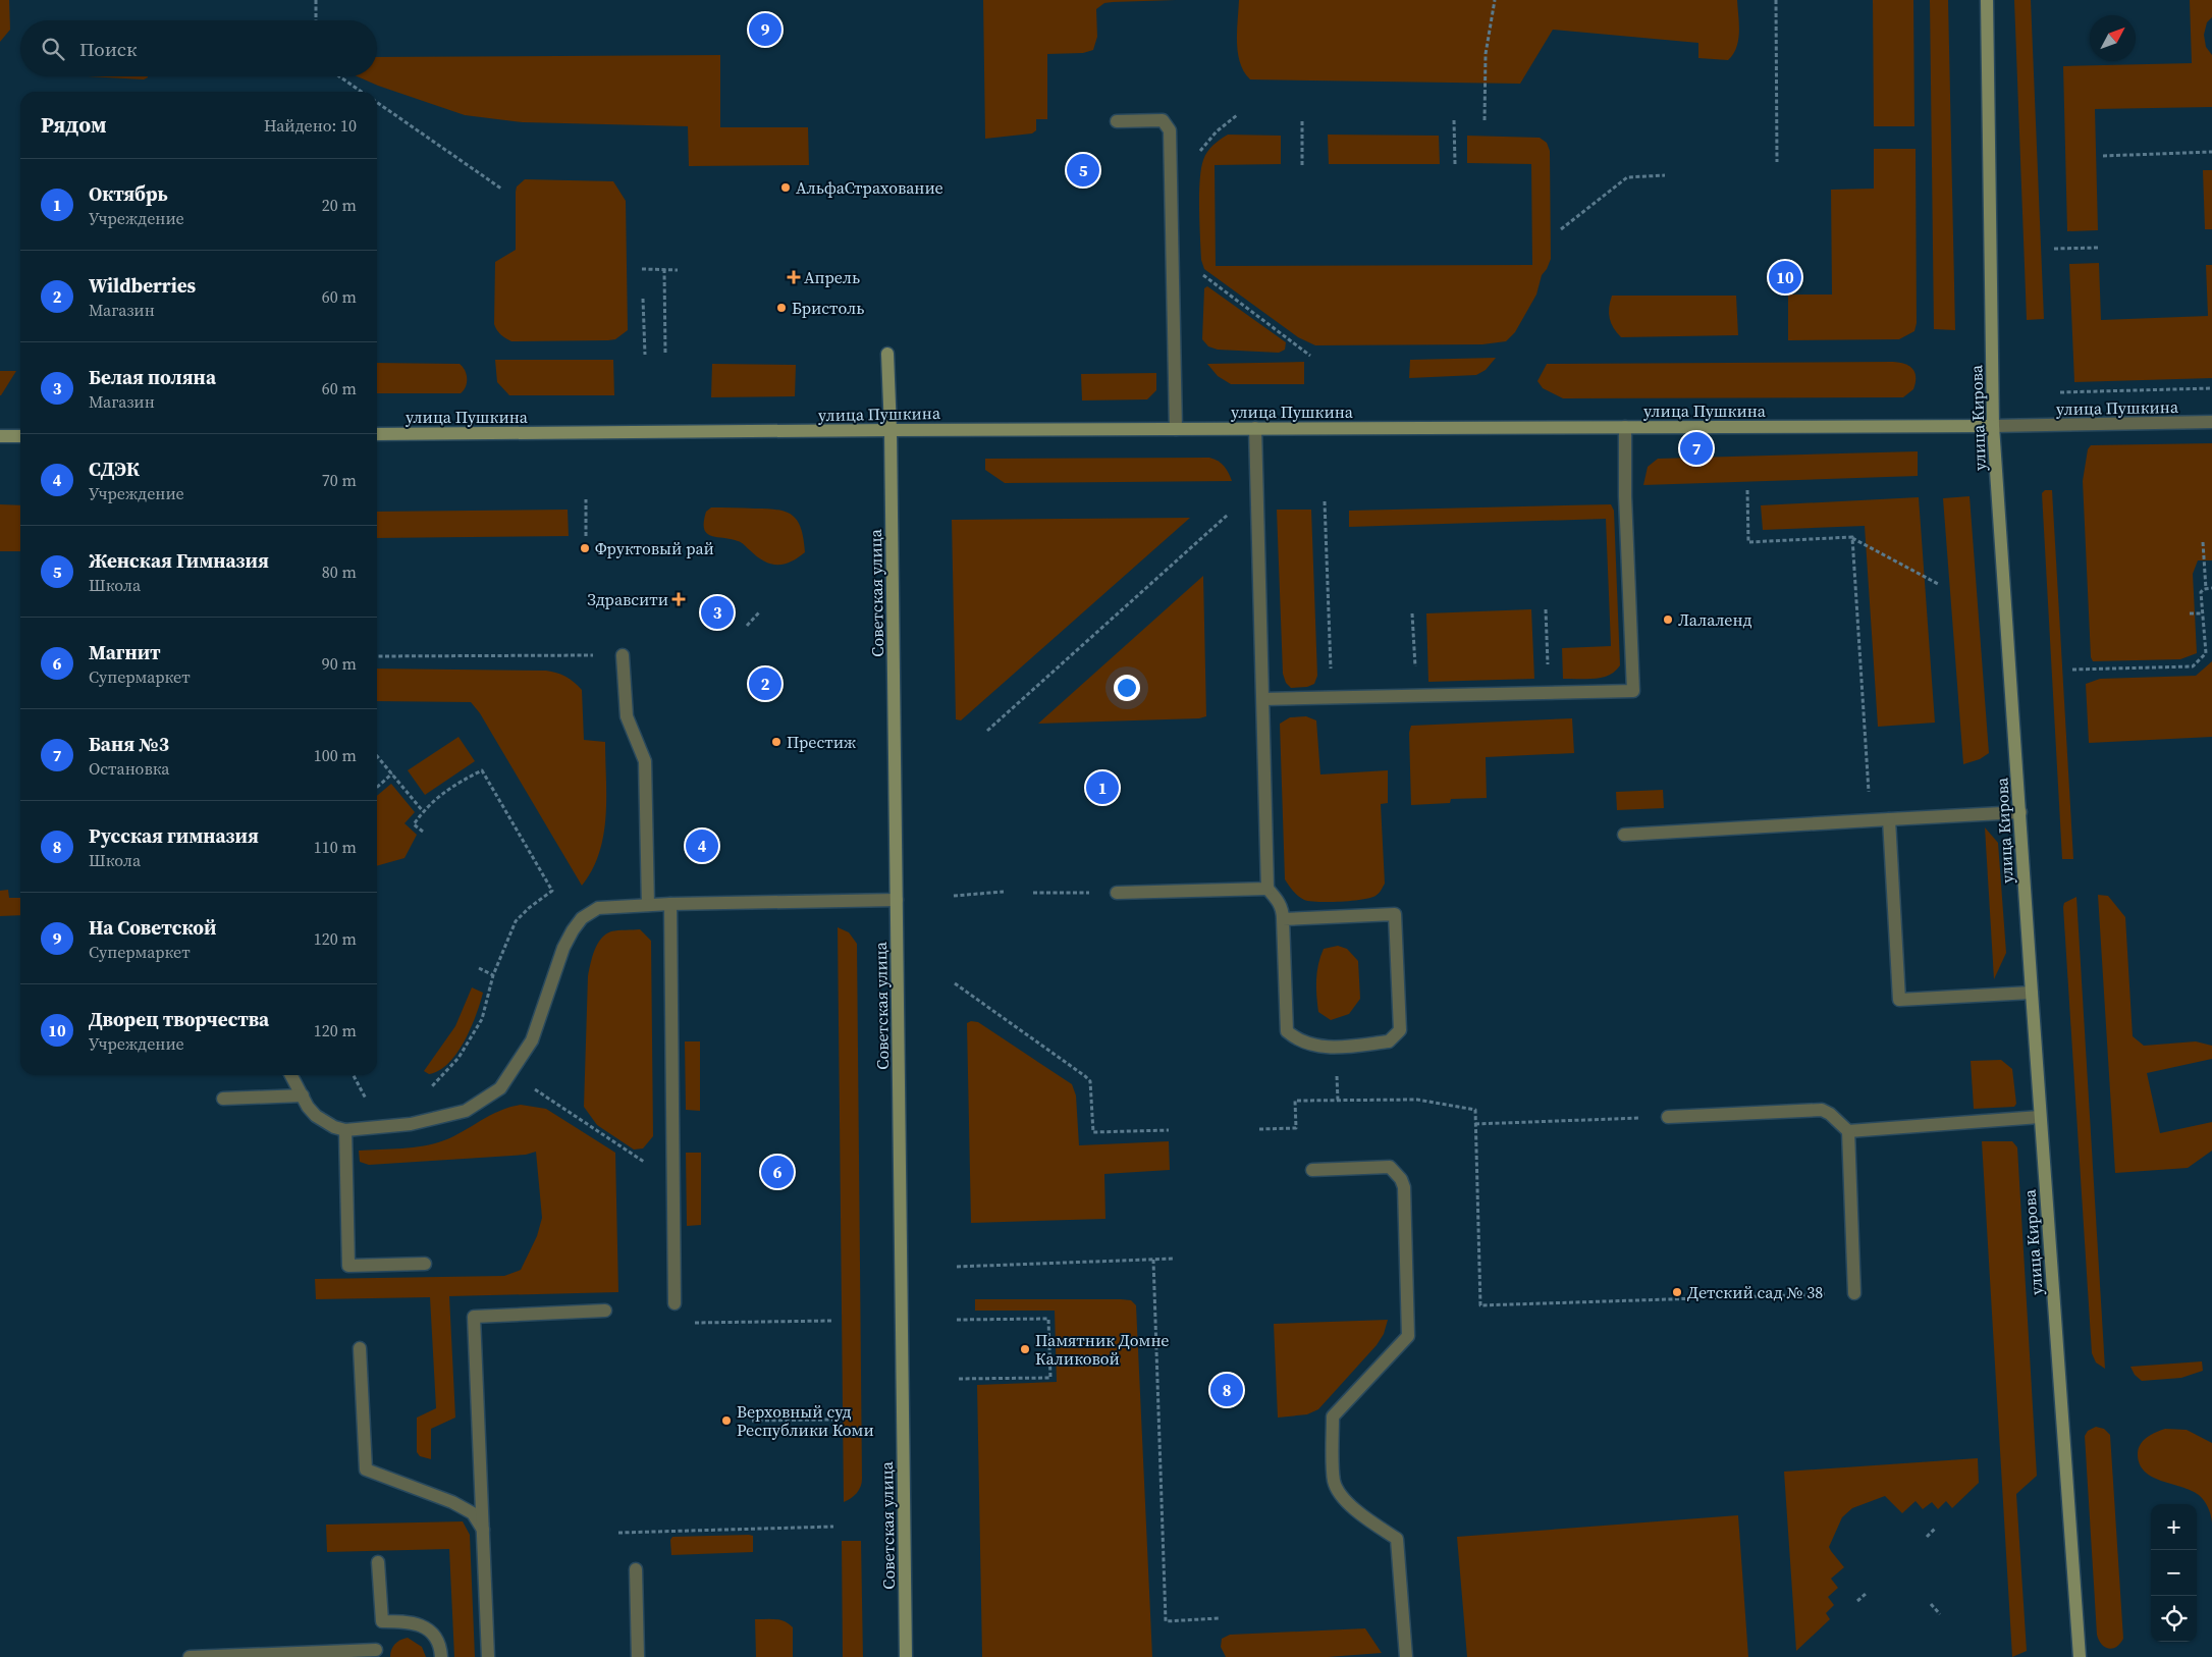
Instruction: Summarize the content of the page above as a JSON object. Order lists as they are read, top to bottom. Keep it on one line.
{"streets":{"street":["улица Пушкина","улица Кирова","Советская улица"]},"crossings":[["улица Пушкина","улица Кирова"],["улица Пушкина","Советская улица"]],"places":{"other":["АльфаСтрахование","Бристоль","Фруктовый рай","Лалаленд","Престиж","Детский сад № 38","Памятник Домне Каликовой","Верховный суд Республики Коми"],"health":["Апрель","Здравсити"]},"north":"top right","page":{"pins":["9","5","10","7","3","2","1","4","6","8"],"search":"Поиск","heading":["Рядом","Найдено: 10"],"list":[{"mark":"1","name":"Октябрь","note":"Учреждение","value":"20 m"},{"mark":"2","name":"Wildberries","note":"Магазин","value":"60 m"},{"mark":"3","name":"Белая поляна","note":"Магазин","value":"60 m"},{"mark":"4","name":"СДЭК","note":"Учреждение","value":"70 m"},{"mark":"5","name":"Женская Гимназия","note":"Школа","value":"80 m"},{"mark":"6","name":"Магнит","note":"Супермаркет","value":"90 m"},{"mark":"7","name":"Баня №3","note":"Остановка","value":"100 m"},{"mark":"8","name":"Русская гимназия","note":"Школа","value":"110 m"},{"mark":"9","name":"На Советской","note":"Супермаркет","value":"120 m"},{"mark":"10","name":"Дворец творчества","note":"Учреждение","value":"120 m"}],"map_buttons":["+","−"]}}
